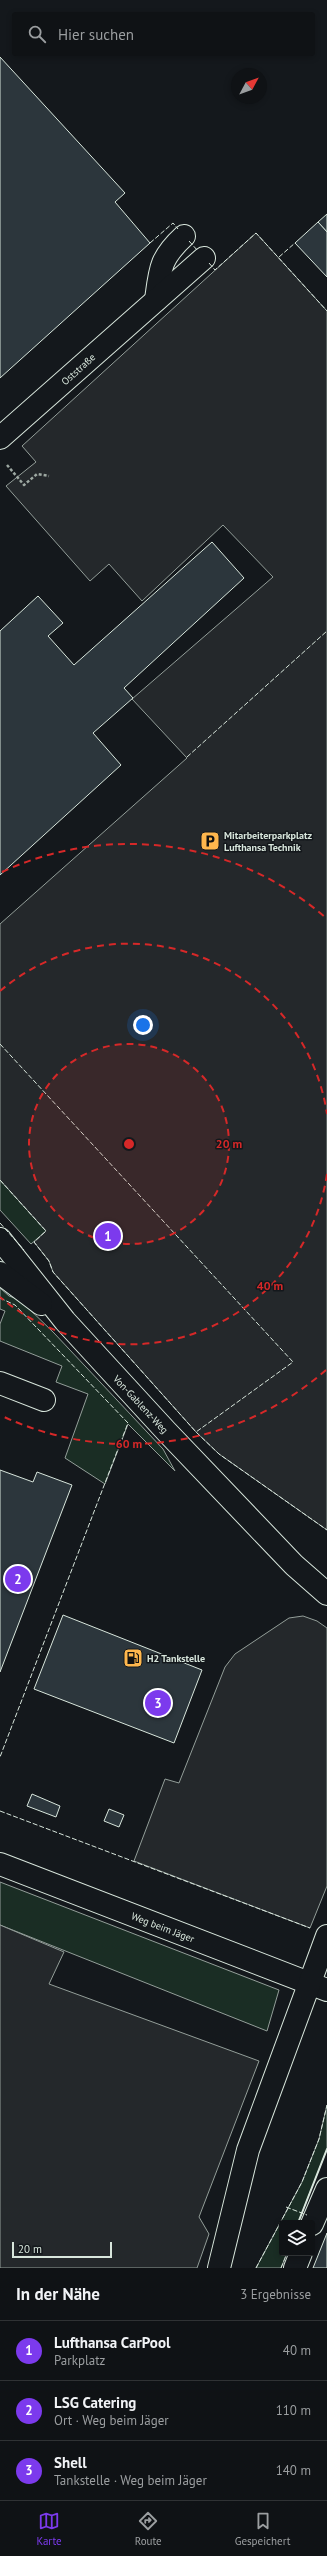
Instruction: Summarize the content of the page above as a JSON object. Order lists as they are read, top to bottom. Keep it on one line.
{"streets":{"street":["Oststraße","Von-Gablenz-Weg","Weg beim Jäger"]},"places":{"parking":["Mitarbeiterparkplatz Lufthansa Technik"],"fuel station":["H2 Tankstelle"]},"scale_bar":"20 m","north":"top right","page":{"search":"Hier suchen","pins":["1","2","3"],"scale":"20 m","heading":["In der Nähe","3 Ergebnisse"],"list":[{"mark":"1","name":"Lufthansa CarPool","note":"Parkplatz","value":"40 m"},{"mark":"2","name":"LSG Catering","note":"Ort · Weg beim Jäger","value":"110 m"},{"mark":"3","name":"Shell","note":"Tankstelle · Weg beim Jäger","value":"140 m"}],"nav":["Karte","Route","Gespeichert"]},"rings":["20 m","40 m","60 m"]}
